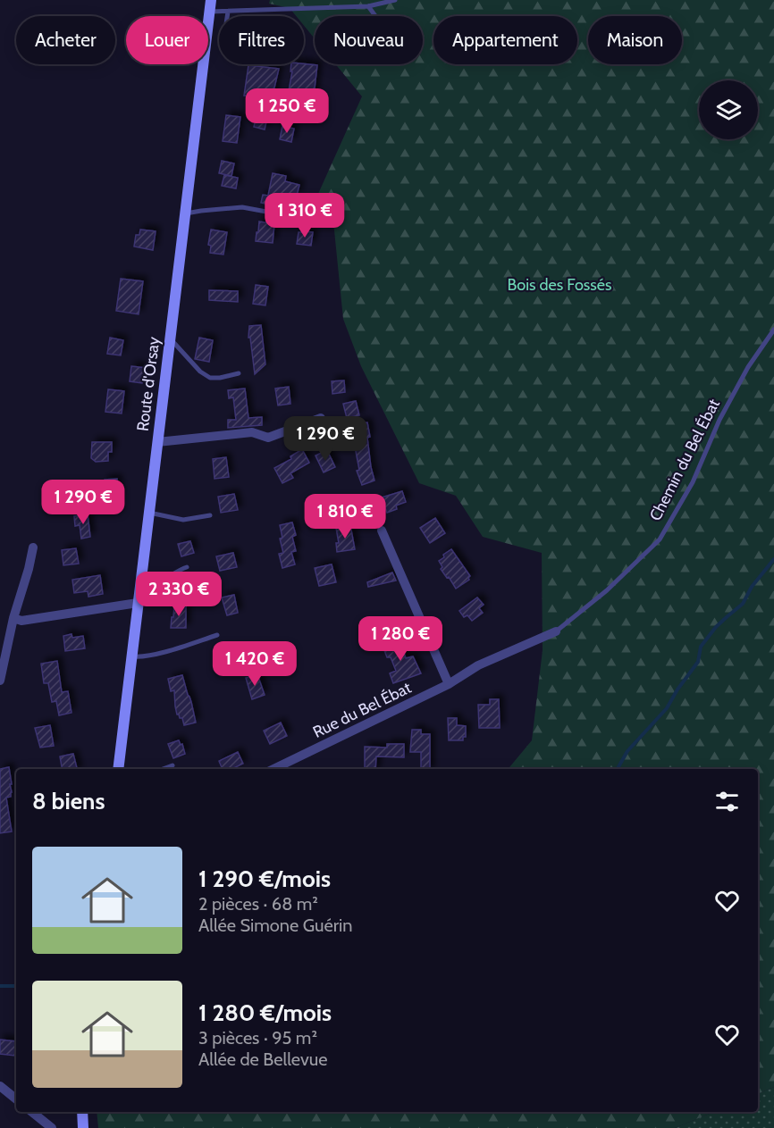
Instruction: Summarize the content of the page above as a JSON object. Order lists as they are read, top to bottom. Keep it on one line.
{"streets":{"main road":["Route d'Orsay"],"street":["Rue du Bel Ébat"],"lane":["Chemin du Bel Ébat"]},"crossings":[["Chemin du Bel Ébat","Rue du Bel Ébat"]],"parks":["Bois des Fossés"],"page":{"chip":["Acheter","Louer","Filtres","Nouveau","Appartement","Maison"],"price":["1 250 €","1 310 €","1 290 €","1 290 €","1 810 €","2 330 €","1 280 €","1 420 €"],"heading":"8 biens","list":[{"name":"1 290 €/mois","note":"2 pièces · 68 m² · Allée Simone Guérin"},{"name":"1 280 €/mois","note":"3 pièces · 95 m² · Allée de Bellevue"}]}}
